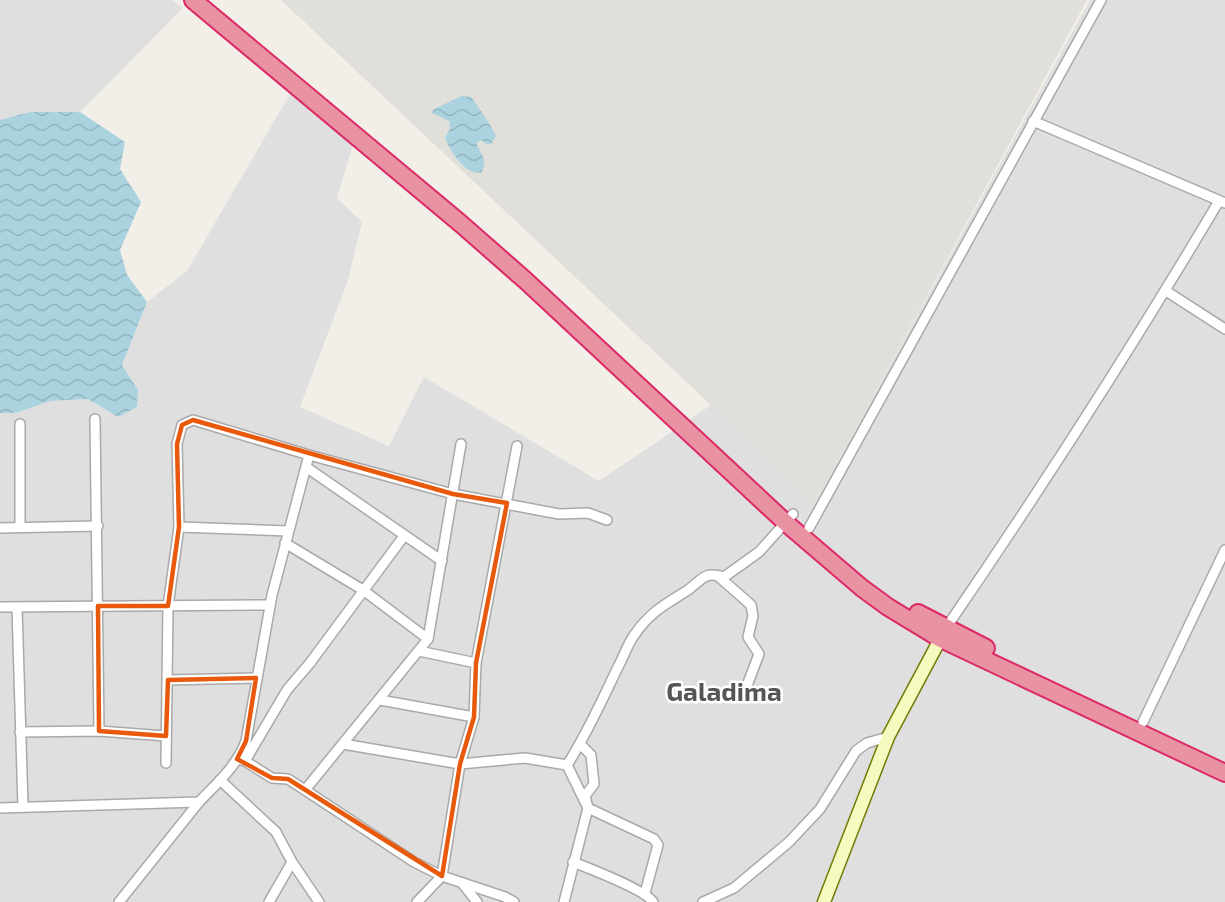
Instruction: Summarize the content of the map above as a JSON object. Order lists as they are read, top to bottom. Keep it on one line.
{"districts":["Galadima"]}
